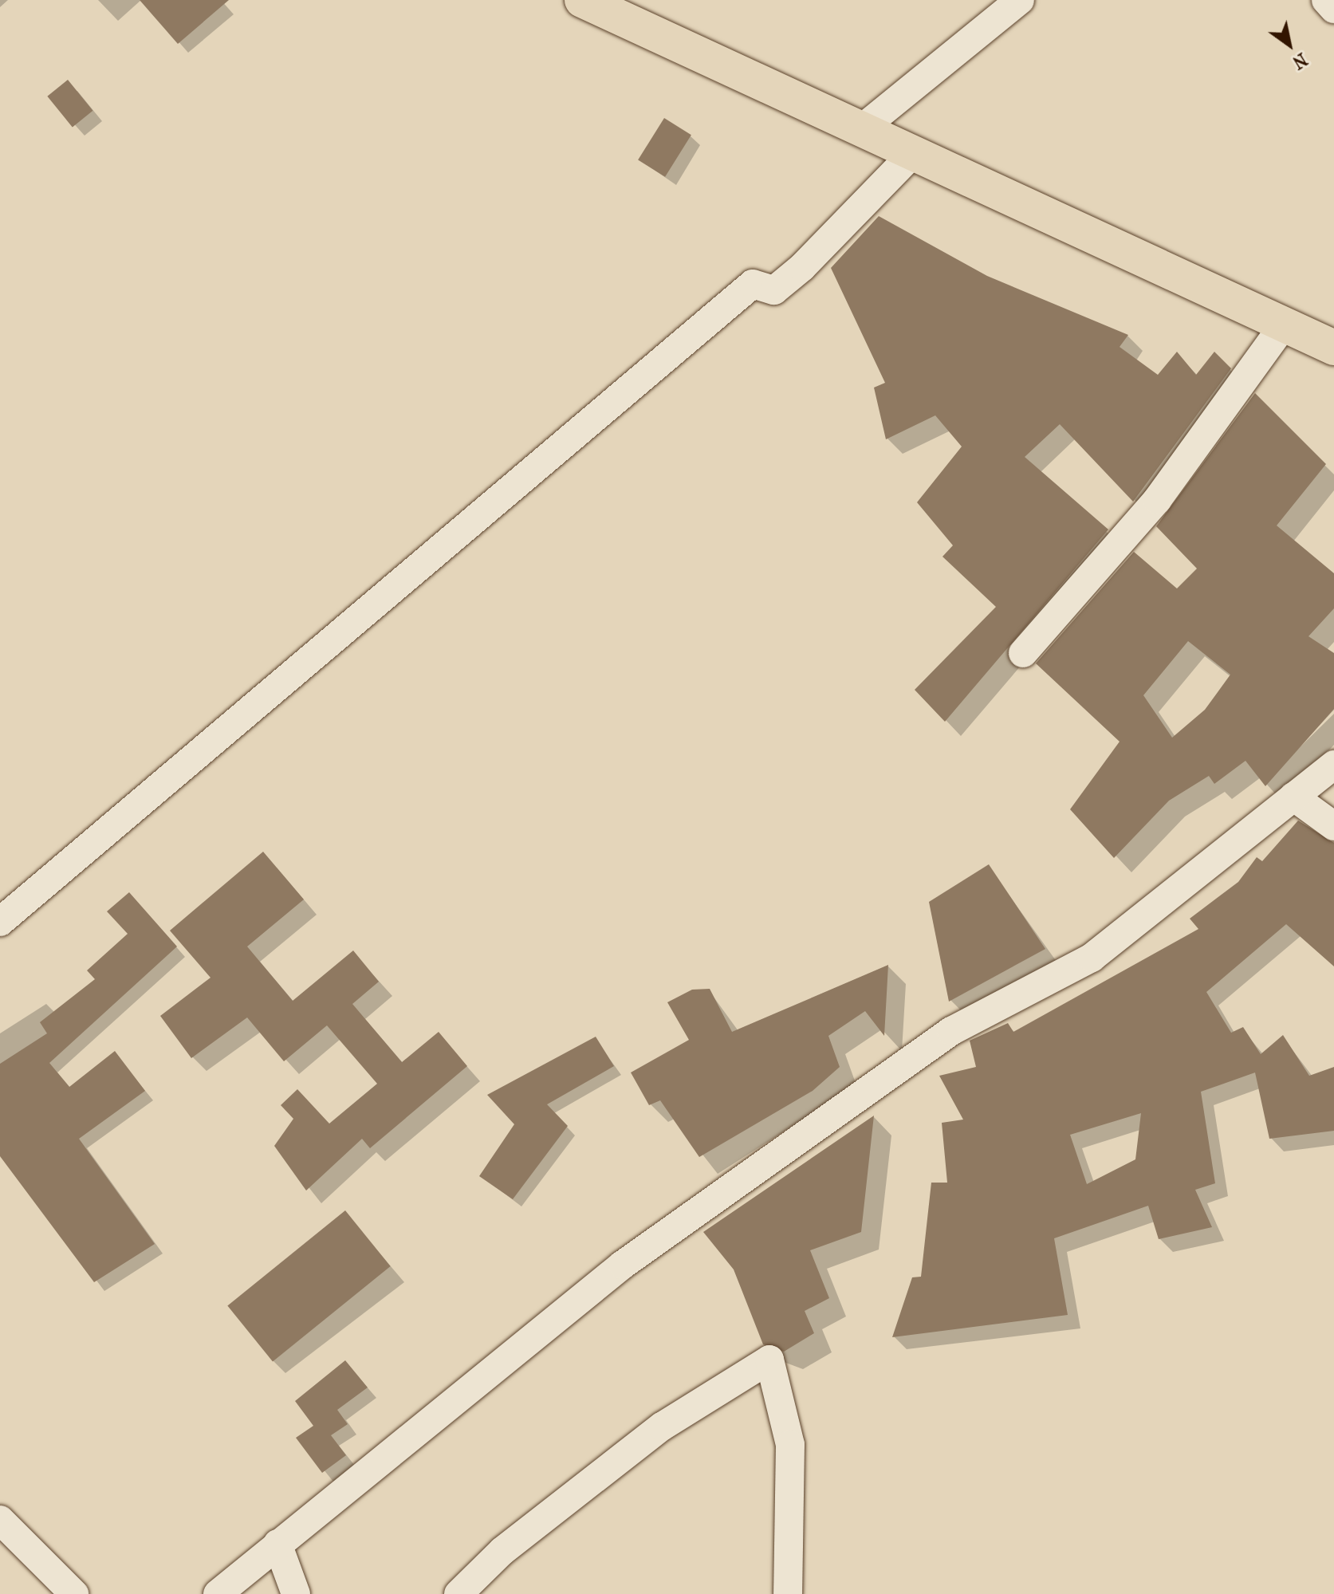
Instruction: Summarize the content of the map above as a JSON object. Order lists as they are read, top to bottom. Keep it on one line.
{"north":"bottom right"}
